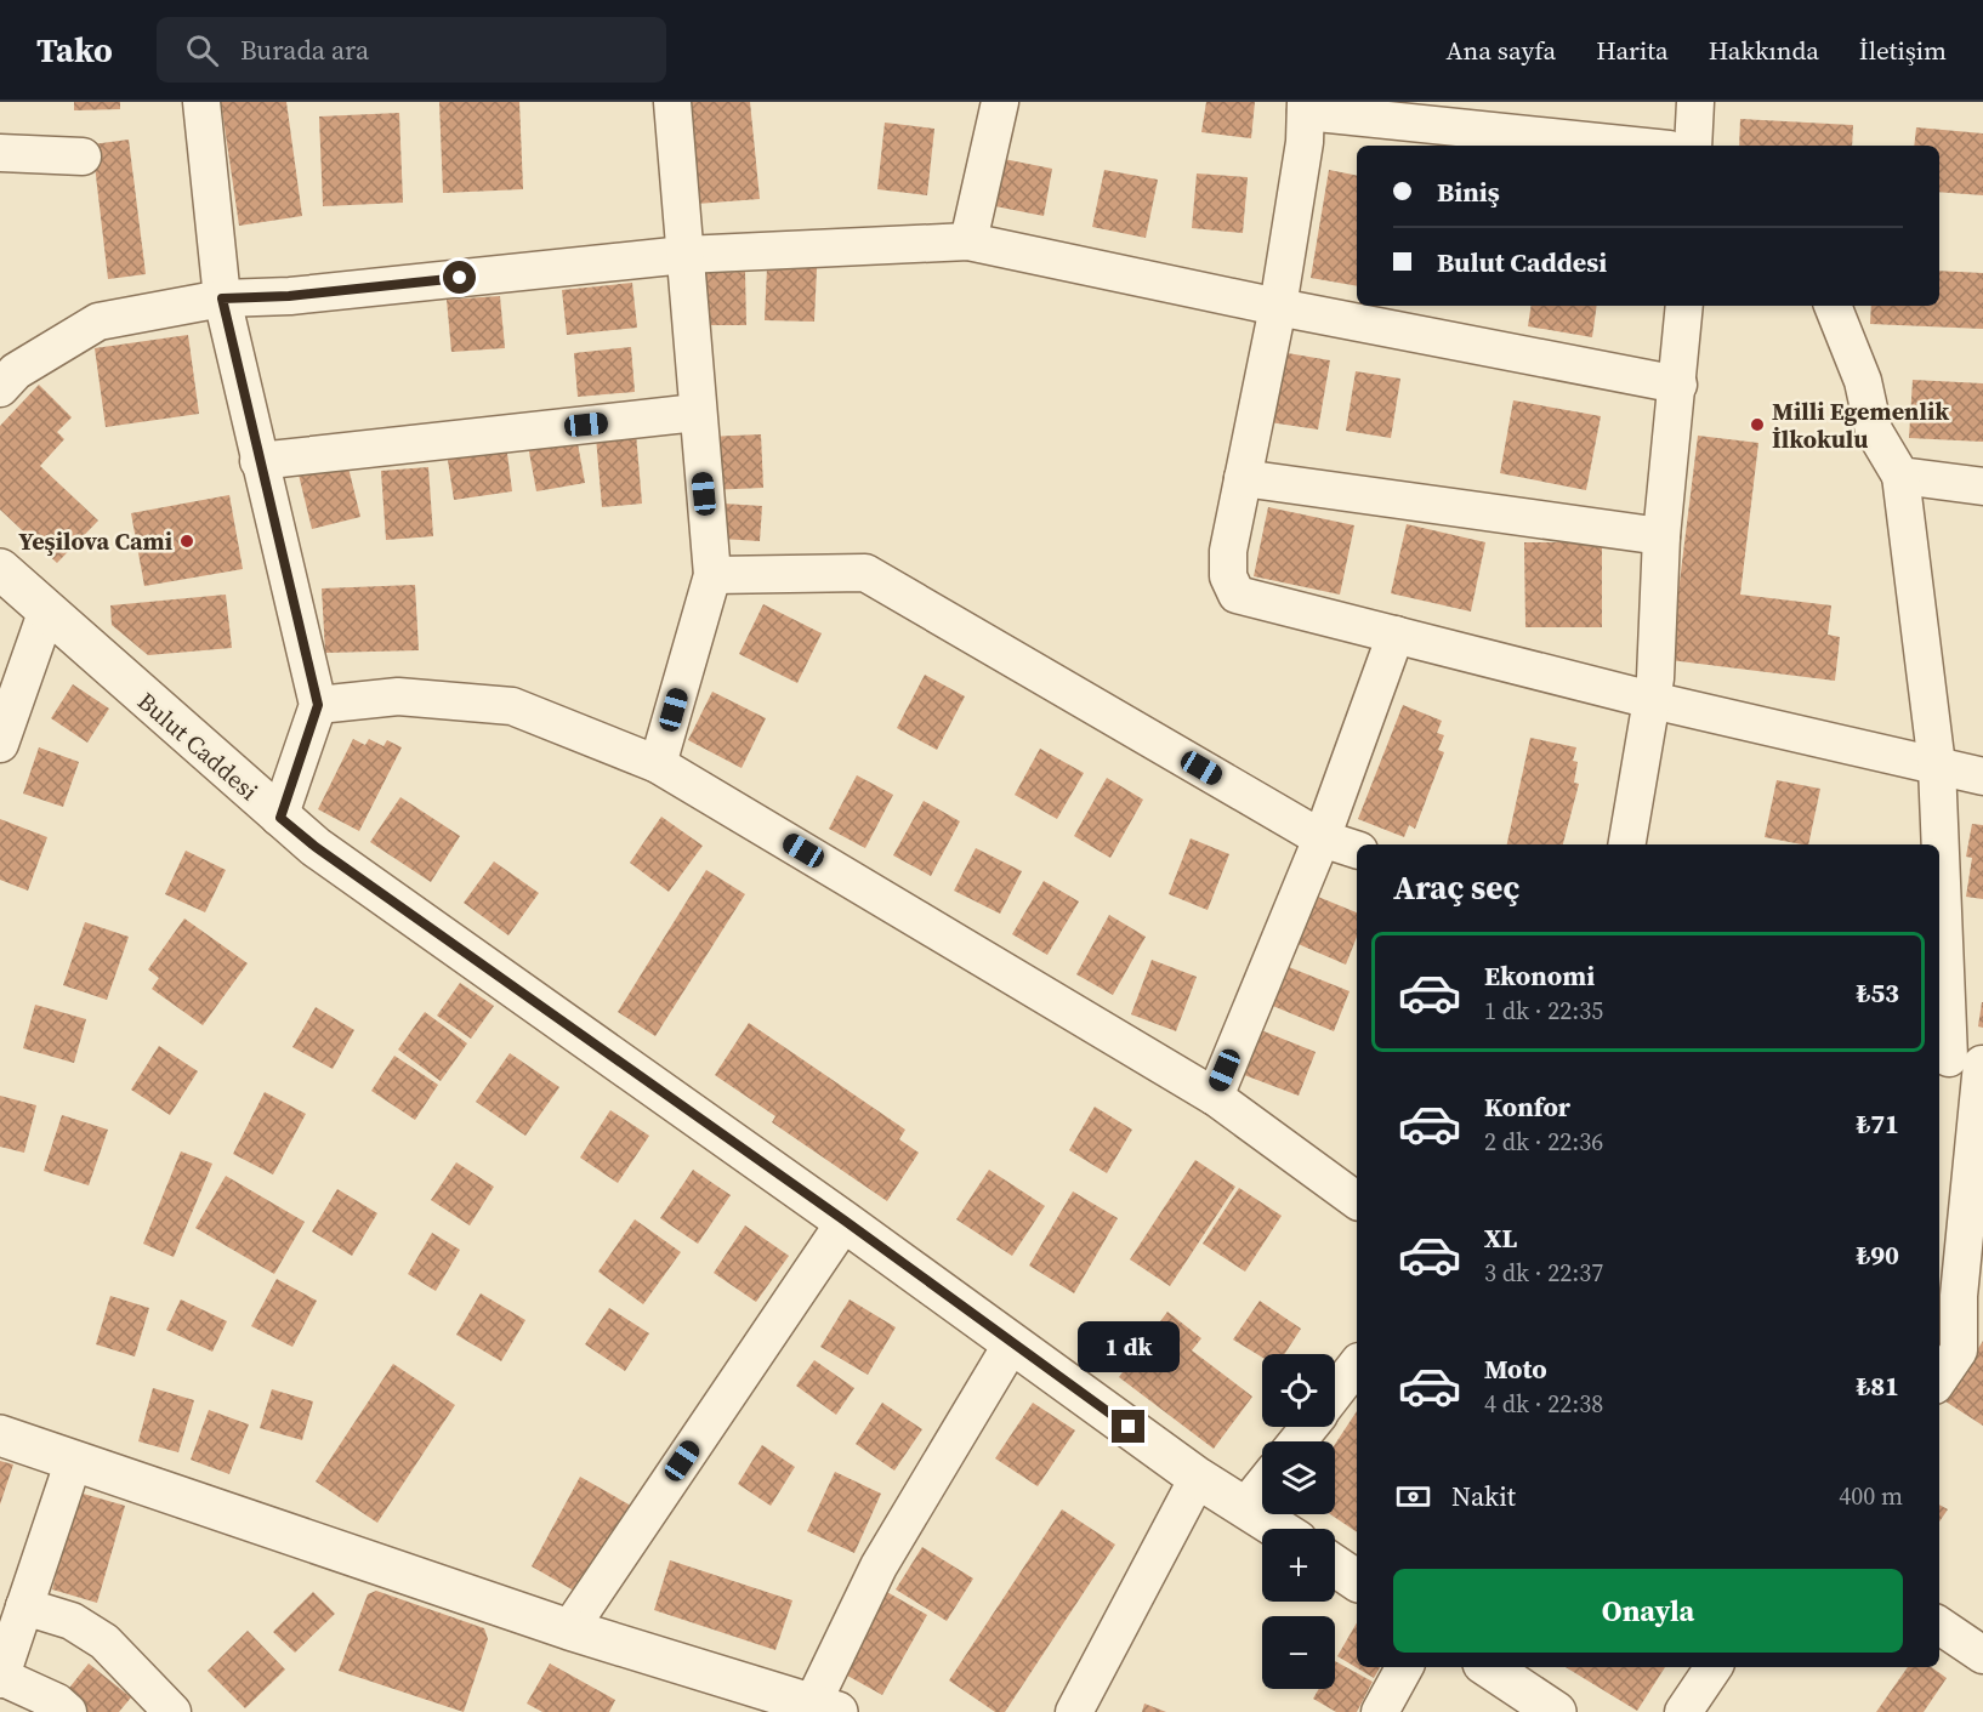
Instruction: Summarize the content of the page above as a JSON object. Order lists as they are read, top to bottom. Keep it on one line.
{"streets":{"street":["Bulut Caddesi"]},"places":["Milli Egemenlik İlkokulu","Yeşilova Cami"],"page":{"header":"Tako","search":"Burada ara","nav":["Ana sayfa","Harita","Hakkında","İletişim"],"banner":["Biniş","Bulut Caddesi"],"heading":"Araç seç","list":[{"name":"Ekonomi","note":"1 dk · 22:35","value":"₺53"},{"name":"Konfor","note":"2 dk · 22:36","value":"₺71"},{"name":"XL","note":"3 dk · 22:37","value":"₺90"},{"name":"Moto","note":"4 dk · 22:38","value":"₺81"}],"bubble":"1 dk","map_buttons":["+","−"],"pay":["Nakit","400 m"],"buttons":"Onayla"}}
